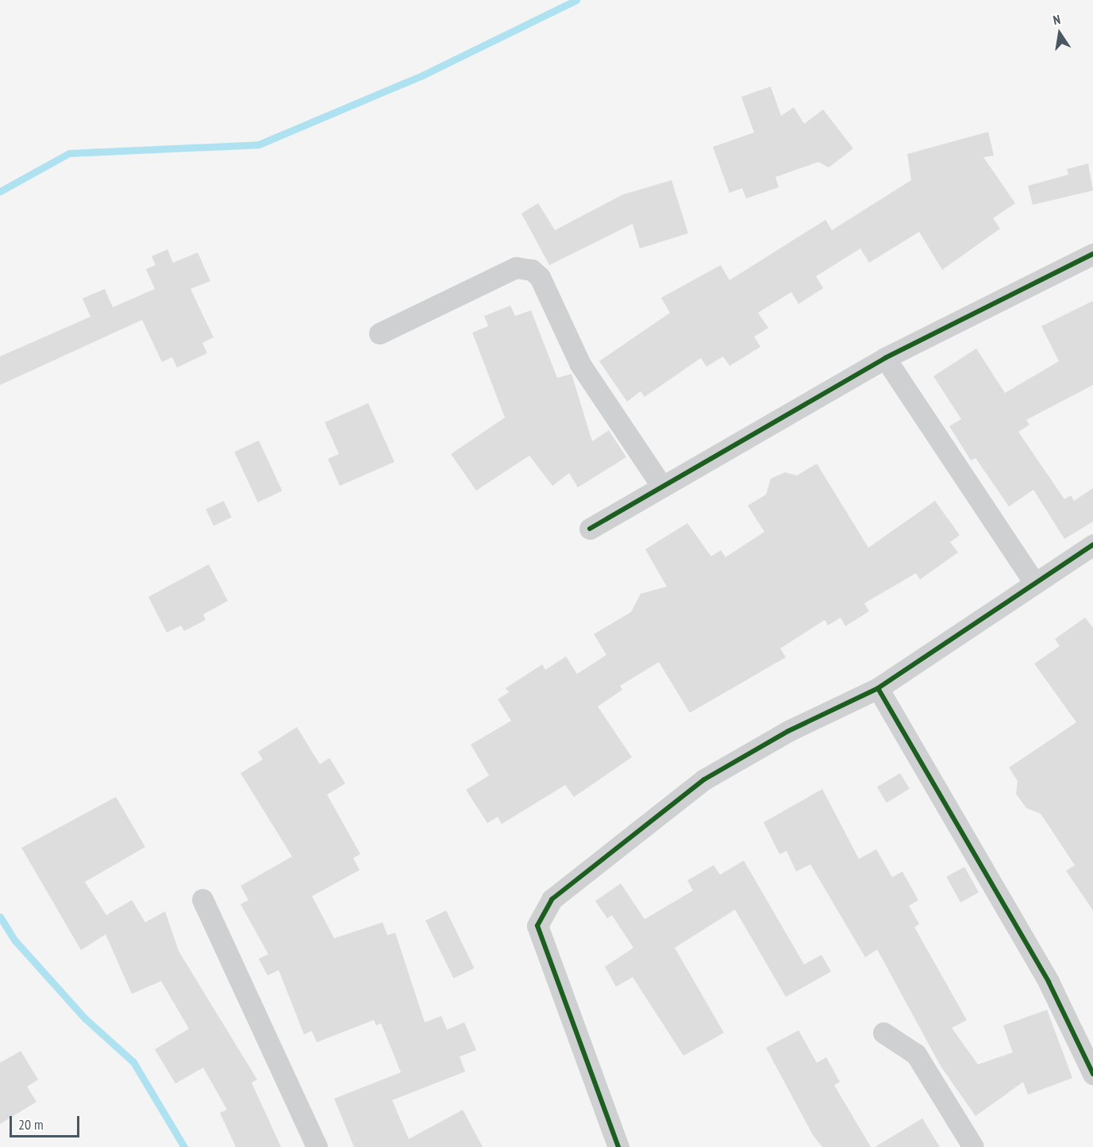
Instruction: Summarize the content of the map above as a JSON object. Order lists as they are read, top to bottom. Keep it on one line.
{"scale_bar":"20 m","north":"top"}
